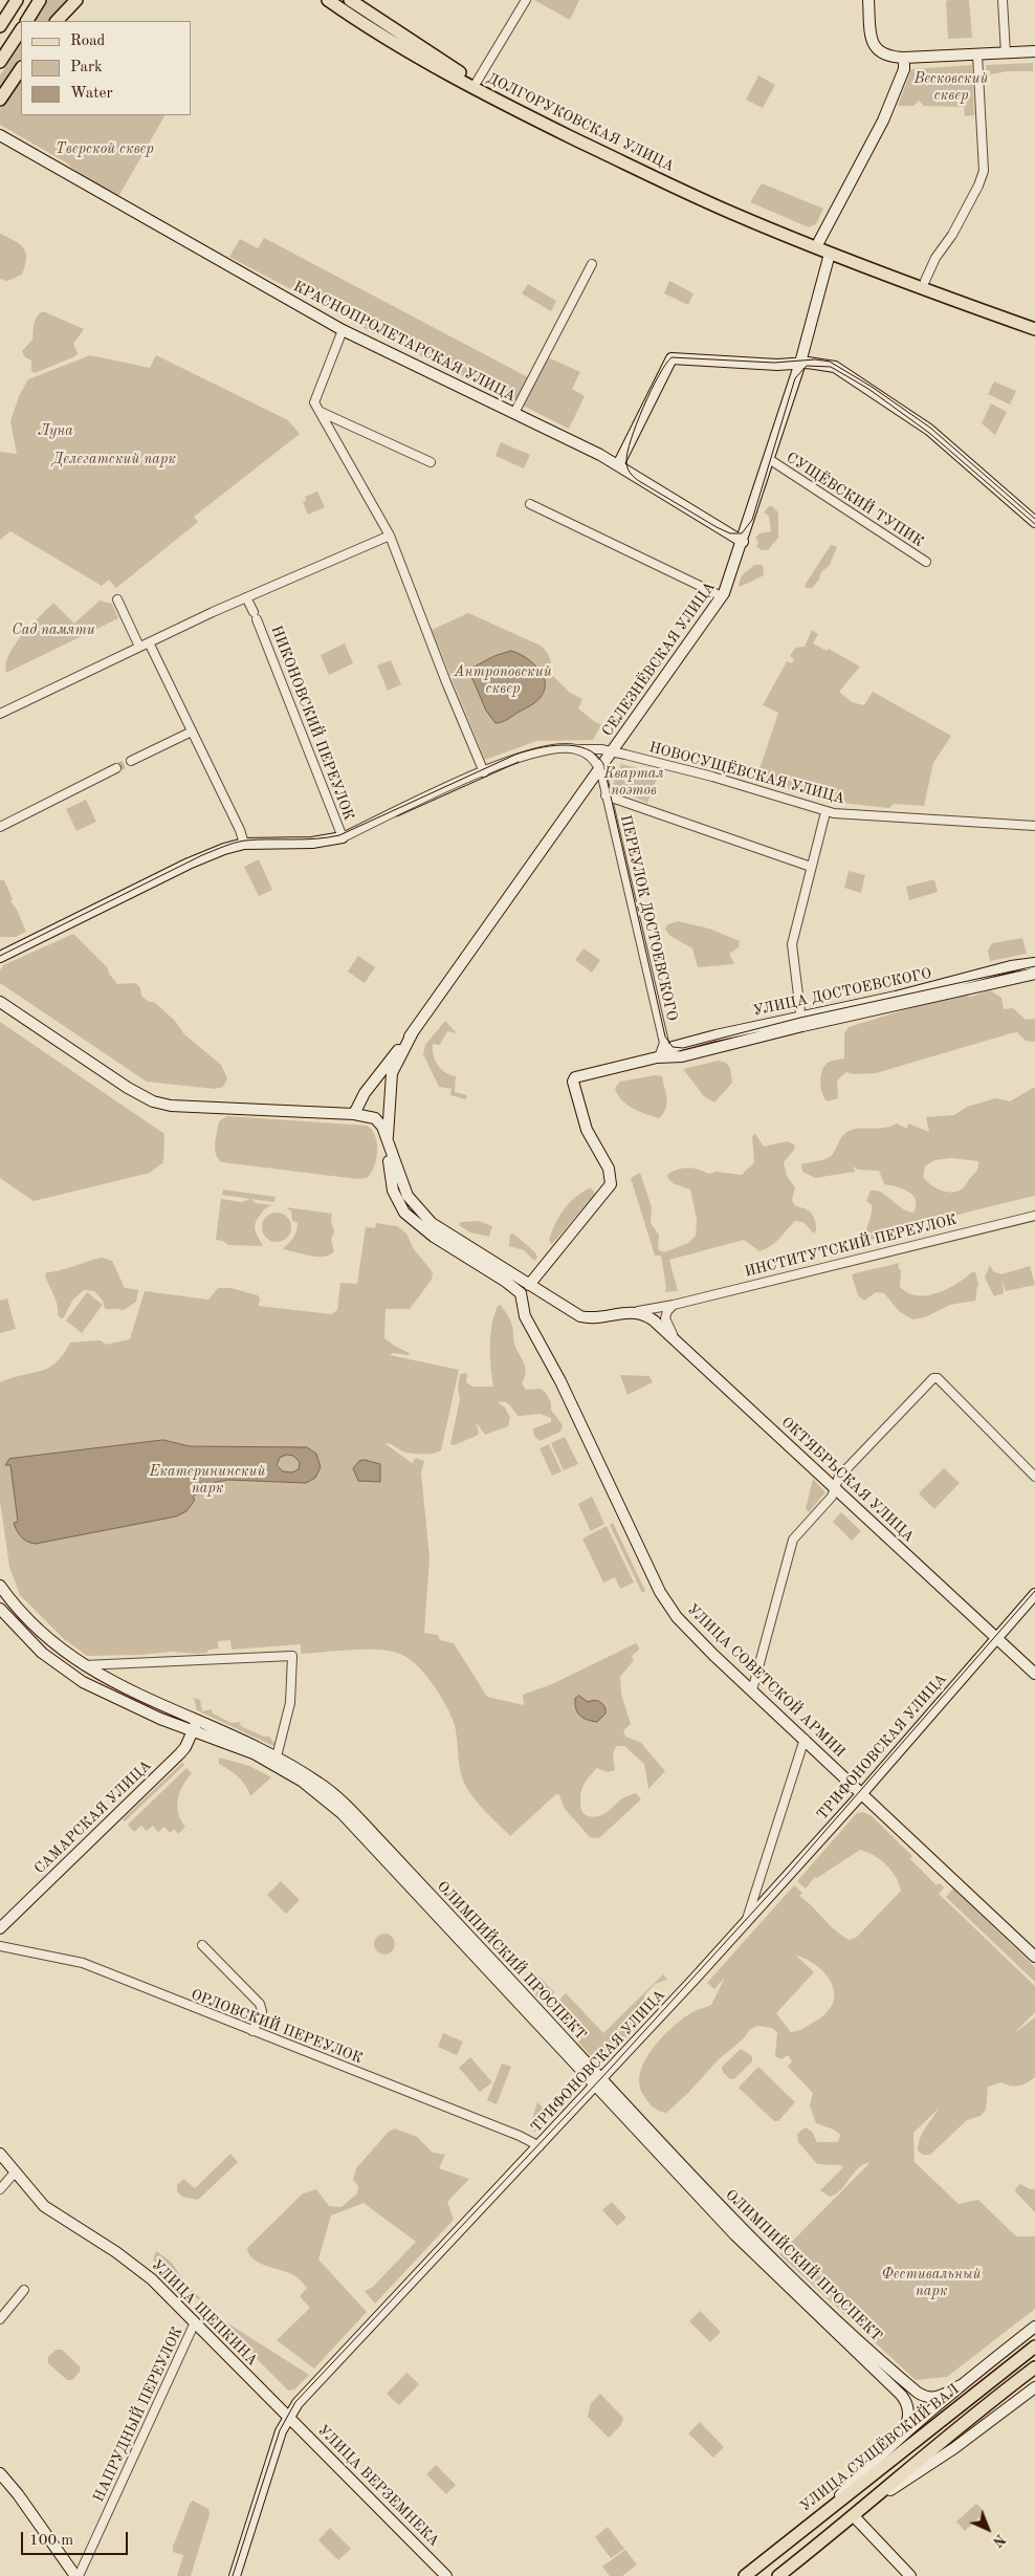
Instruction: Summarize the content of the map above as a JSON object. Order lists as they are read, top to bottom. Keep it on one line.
{"streets":{"main road":["ДОЛГОРУКОВСКАЯ УЛИЦА","КРАСНОПРОЛЕТАРСКАЯ УЛИЦА","СЕЛЕЗНЁВСКАЯ УЛИЦА","УЛИЦА ДОСТОЕВСКОГО","ИНСТИТУТСКИЙ ПЕРЕУЛОК","ОКТЯБРЬСКАЯ УЛИЦА","УЛИЦА СОВЕТСКОЙ АРМИИ","ТРИФОНОВСКАЯ УЛИЦА","САМАРСКАЯ УЛИЦА","ОЛИМПИЙСКИЙ ПРОСПЕКТ","УЛИЦА ЩЕПКИНА","УЛИЦА СУЩЁВСКИЙ ВАЛ","УЛИЦА ВЕРЗЕМНЕКА"],"street":["СУЩЁВСКИЙ ТУПИК","НИКОНОВСКИЙ ПЕРЕУЛОК","НОВОСУЩЁВСКАЯ УЛИЦА","ПЕРЕУЛОК ДОСТОЕВСКОГО","ОРЛОВСКИЙ ПЕРЕУЛОК","НАПРУДНЫЙ ПЕРЕУЛОК"]},"crossings":[["ДОЛГОРУКОВСКАЯ УЛИЦА","СЕЛЕЗНЁВСКАЯ УЛИЦА"],["КРАСНОПРОЛЕТАРСКАЯ УЛИЦА","СЕЛЕЗНЁВСКАЯ УЛИЦА"],["СУЩЁВСКИЙ ТУПИК","СЕЛЕЗНЁВСКАЯ УЛИЦА"],["СЕЛЕЗНЁВСКАЯ УЛИЦА","НОВОСУЩЁВСКАЯ УЛИЦА"],["СЕЛЕЗНЁВСКАЯ УЛИЦА","ПЕРЕУЛОК ДОСТОЕВСКОГО"],["НИКОНОВСКИЙ ПЕРЕУЛОК","НОВОСУЩЁВСКАЯ УЛИЦА"],["ПЕРЕУЛОК ДОСТОЕВСКОГО","УЛИЦА ДОСТОЕВСКОГО"],["УЛИЦА ДОСТОЕВСКОГО","ИНСТИТУТСКИЙ ПЕРЕУЛОК"],["ИНСТИТУТСКИЙ ПЕРЕУЛОК","ОКТЯБРЬСКАЯ УЛИЦА"],["ИНСТИТУТСКИЙ ПЕРЕУЛОК","УЛИЦА СОВЕТСКОЙ АРМИИ"],["ОКТЯБРЬСКАЯ УЛИЦА","ТРИФОНОВСКАЯ УЛИЦА"],["УЛИЦА СОВЕТСКОЙ АРМИИ","ТРИФОНОВСКАЯ УЛИЦА"],["ТРИФОНОВСКАЯ УЛИЦА","ОЛИМПИЙСКИЙ ПРОСПЕКТ"],["ТРИФОНОВСКАЯ УЛИЦА","ОРЛОВСКИЙ ПЕРЕУЛОК"],["ТРИФОНОВСКАЯ УЛИЦА","УЛИЦА ЩЕПКИНА"],["ТРИФОНОВСКАЯ УЛИЦА","УЛИЦА ВЕРЗЕМНЕКА"],["САМАРСКАЯ УЛИЦА","ОЛИМПИЙСКИЙ ПРОСПЕКТ"],["УЛИЦА ЩЕПКИНА","НАПРУДНЫЙ ПЕРЕУЛОК"],["УЛИЦА ЩЕПКИНА","УЛИЦА ВЕРЗЕМНЕКА"]],"parks":["Весковский сквер","Тверской сквер","Луна","Делегатский парк","Сад памяти","Антроповский сквер","Квартал поэтов","Екатерининский парк","Фестивальный парк"],"legend":["Road","Park","Water"],"scale_bar":"100 m","north":"bottom right"}
